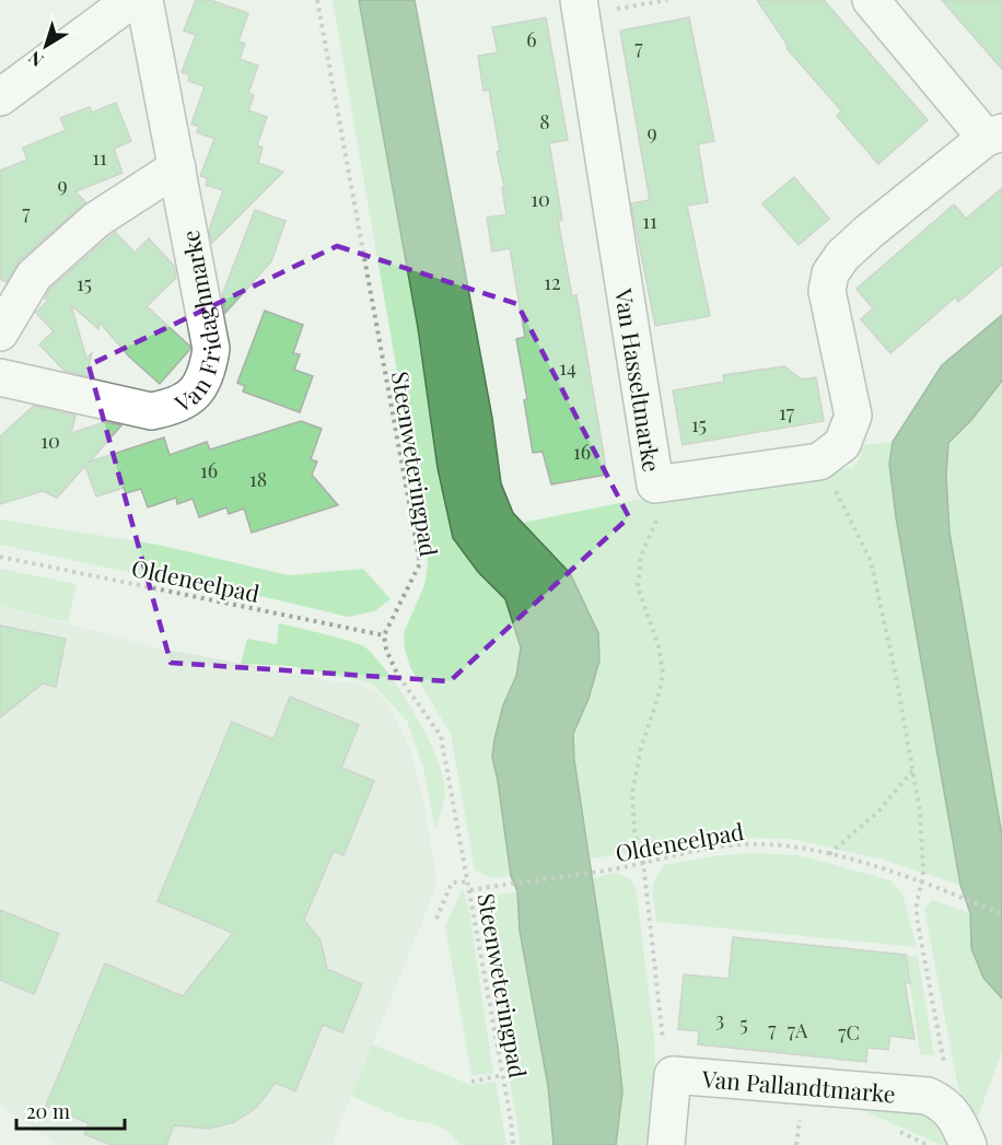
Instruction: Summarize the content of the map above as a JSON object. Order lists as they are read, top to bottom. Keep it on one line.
{"streets":{"street":["Van Fridaghmarke","Van Hasseltmarke","Van Pallandtmarke"],"path":["Steenweteringpad","Oldeneelpad"]},"crossings":[["Steenweteringpad","Oldeneelpad"]],"house_numbers":["6","7","8","9","11","9","10","7","11","12","15","14","17","15","10","16","16","18","3","5","7","7A","7C"],"scale_bar":"20 m","north":"bottom left"}
